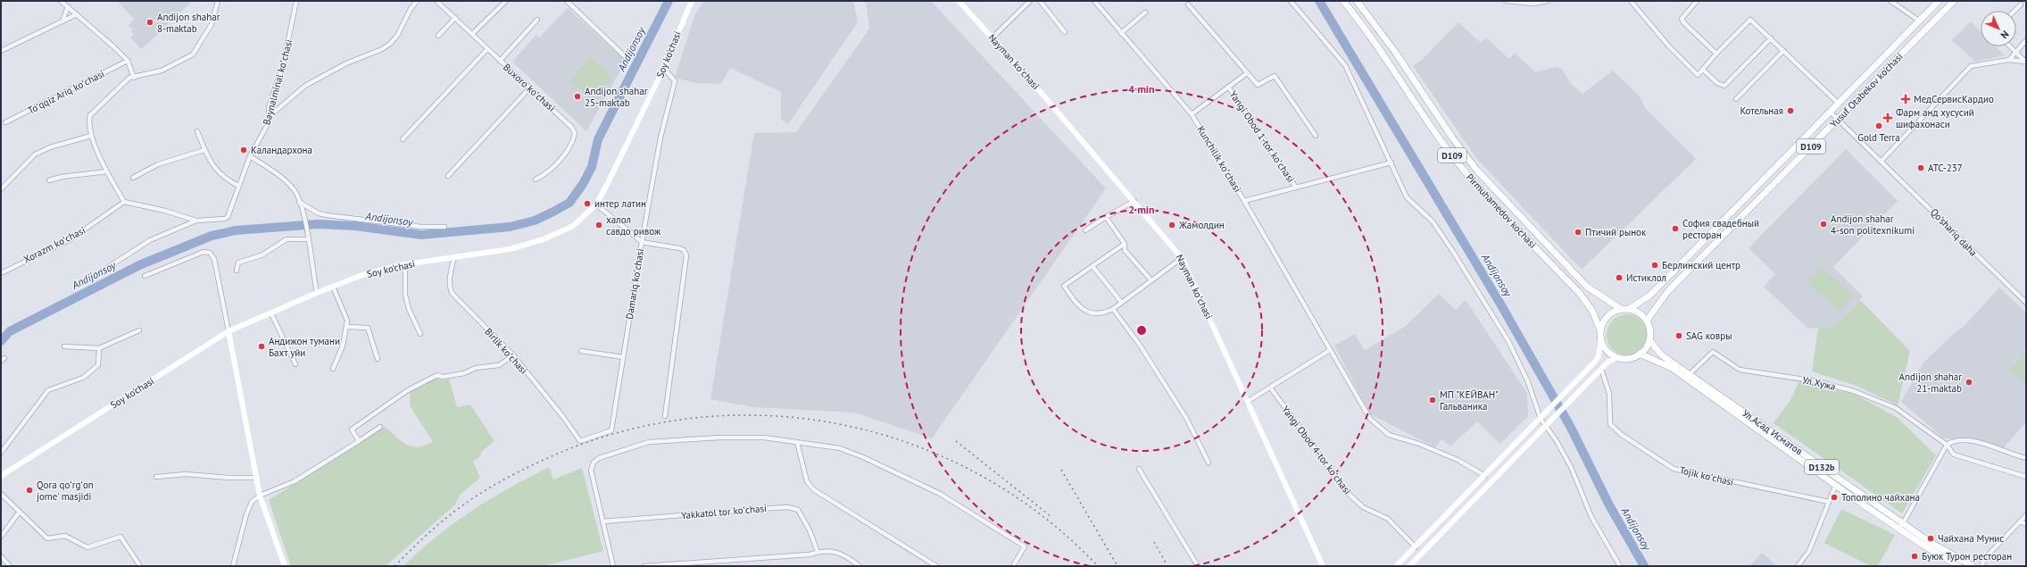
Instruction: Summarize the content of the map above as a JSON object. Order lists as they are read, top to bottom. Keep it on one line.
{"streets":{"main road":["Soy ko'chasi","Nayman koʻchasi","Yusuf Otabekov ko'chasi","D109","Pirmuhamedov ko'chasi","Ул.Асад Исматов","D132b"],"street":["Baynalminal koʻchasi","Buxoro koʻchasi","Toʻqqiz Ariq koʻchasi","Yangi Obod 1-tor koʻchasi","Kunchilik koʻchasi","Qo'shariq daha","Xorazm koʻchasi","Damariq koʻchasi","Birlik koʻchasi","Ул.Хужа","Yangi Obod 4-tor koʻchasi","Tojik koʻchasi","Yakkatol tor koʻchasi"]},"crossings":[["Soy ko'chasi","Damariq koʻchasi"],["Soy ko'chasi","Birlik koʻchasi"],["Yusuf Otabekov ko'chasi","D109"],["Yusuf Otabekov ko'chasi","Pirmuhamedov ko'chasi"],["Yusuf Otabekov ko'chasi","Qo'shariq daha"],["Yusuf Otabekov ko'chasi","Ул.Асад Исматов"],["Yangi Obod 1-tor koʻchasi","Kunchilik koʻchasi"],["D109","Pirmuhamedov ko'chasi"],["D109","Ул.Асад Исматов"],["Pirmuhamedov ko'chasi","Ул.Асад Исматов"],["Damariq koʻchasi","Birlik koʻchasi"],["Ул.Хужа","Ул.Асад Исматов"]],"water":["Andijonsoy"],"places":{"other":["Andijon shahar 8-maktab","Andijon shahar 25-maktab","Котельная","Gold Terra","Каландархона","АТС-237","интер латин","Andijon shahar 4-son politexnikumi","халол савдо ривож","Жамолдин","София свадебный ресторан","Птичий рынок","Берлинский центр","Истиклол","SAG ковры","Андижон тумани Бахт уйи","Andijon shahar 21-maktab","МП \"КЕЙВАН\" Гальваника","Qora qoʻrgʻon jome' masjidi","Тополино чайхана","Чайхана Мунис","Буюк Турон ресторан"],"health":["МедСервисКардио","Фарм анд хусусий шифахонаси"]},"north":"bottom right","rings":["4 min","2 min"]}
